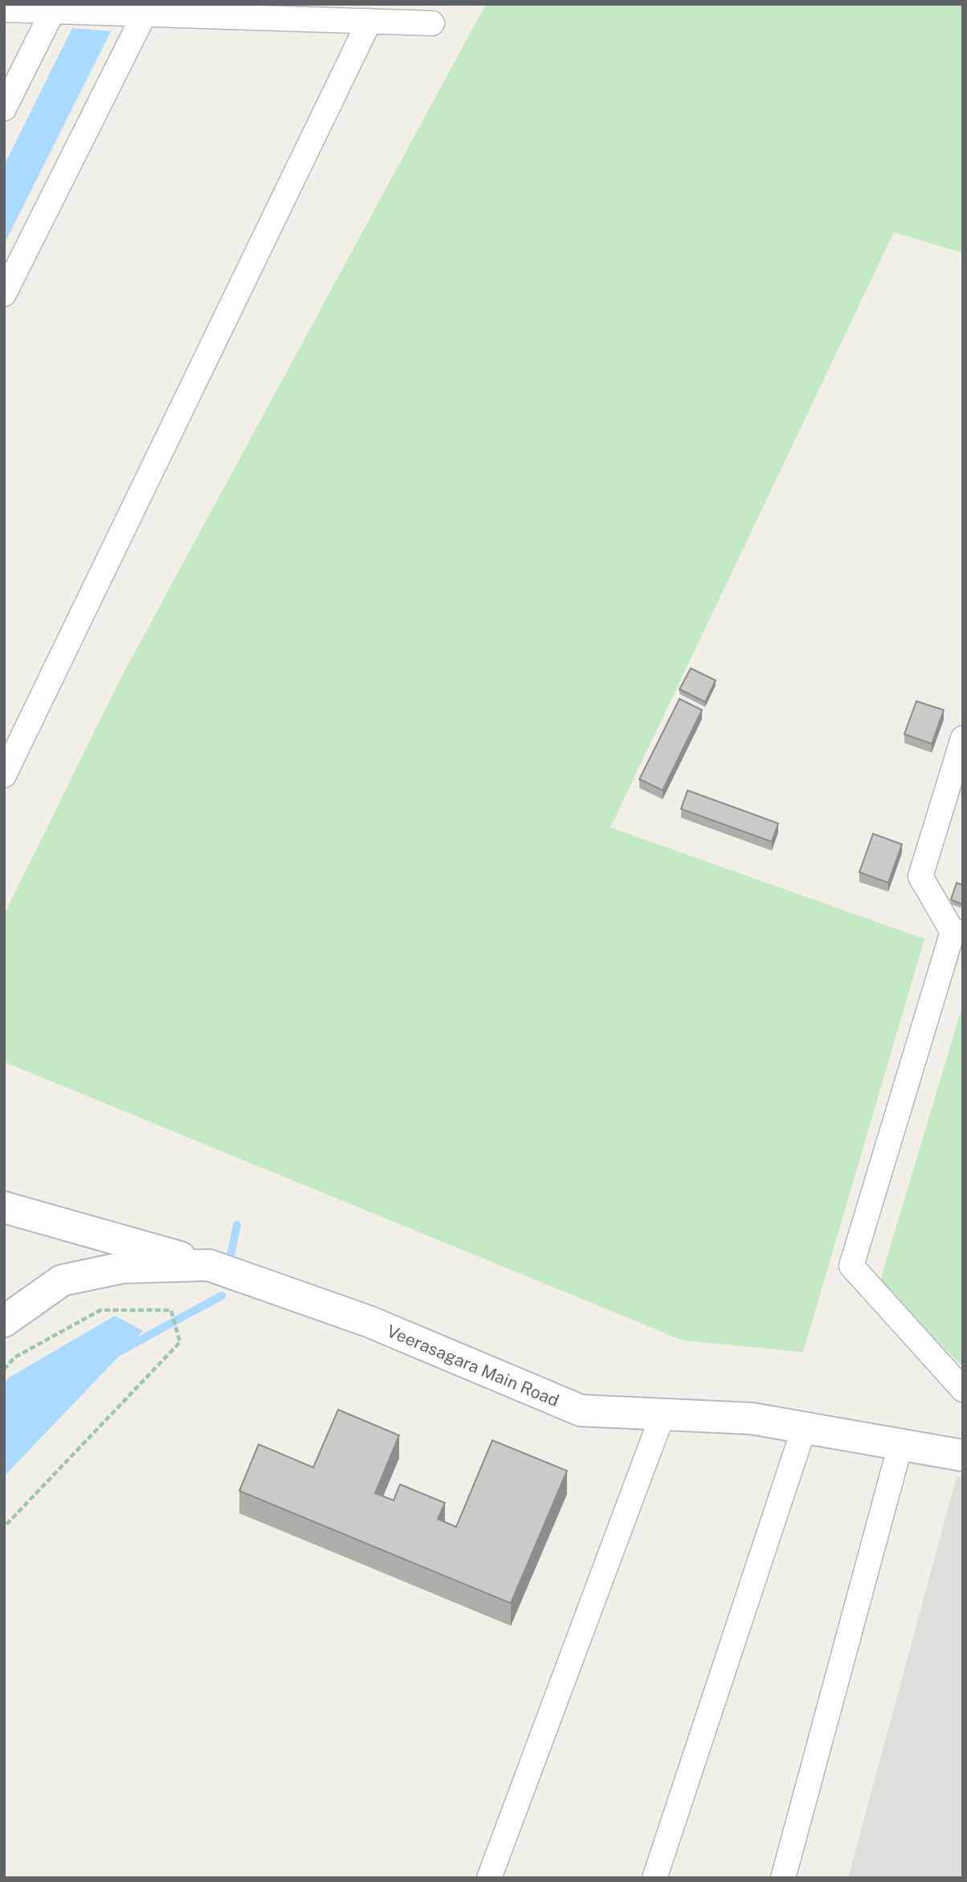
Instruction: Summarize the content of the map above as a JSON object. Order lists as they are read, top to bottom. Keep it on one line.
{"streets":{"street":["Veerasagara Main Road"]}}
